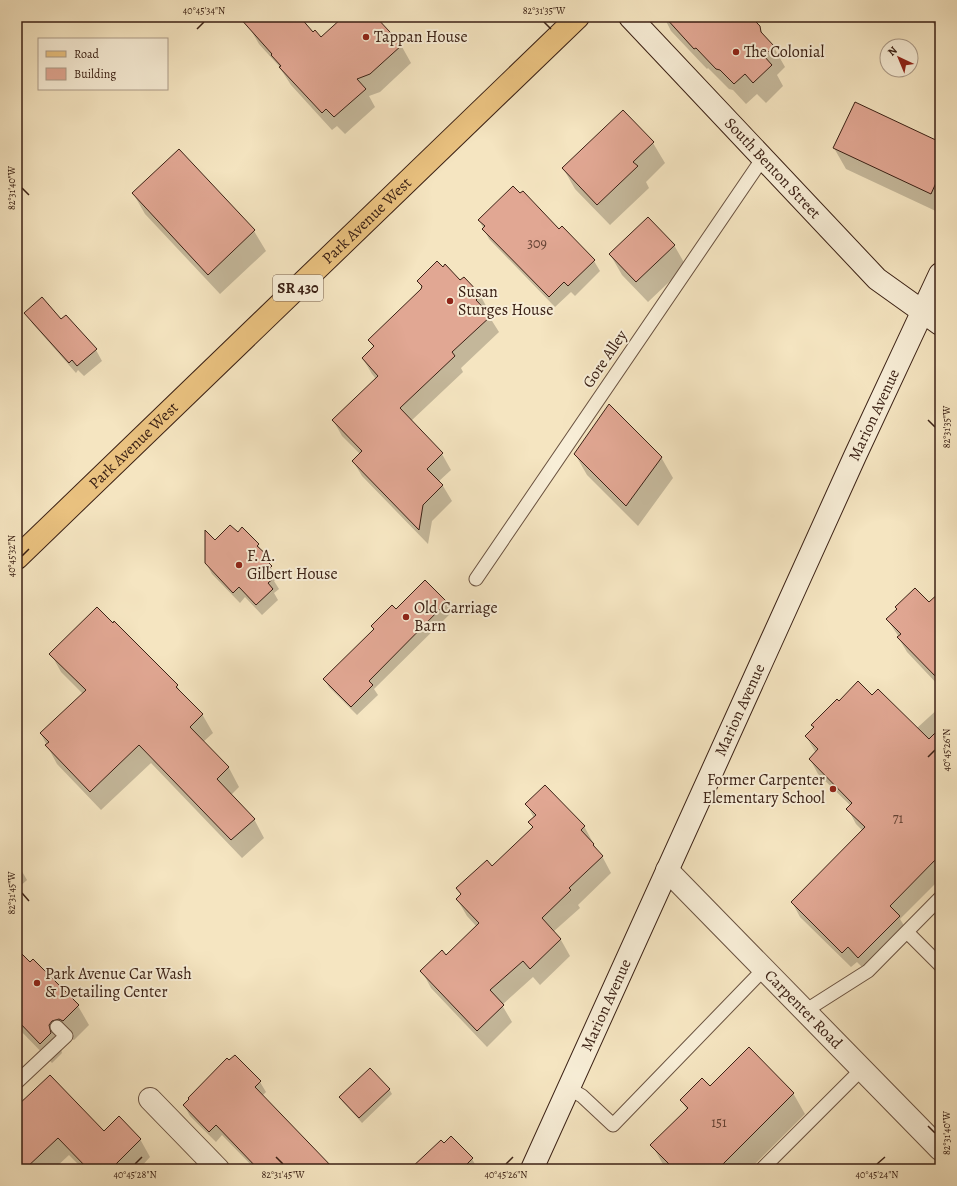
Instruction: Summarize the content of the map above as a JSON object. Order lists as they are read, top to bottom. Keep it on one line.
{"streets":{"main road":["Park Avenue West","SR 430"],"street":["South Benton Street","Marion Avenue","Carpenter Road"],"lane":["Gore Alley"]},"crossings":[["South Benton Street","Gore Alley"],["South Benton Street","Marion Avenue"],["Marion Avenue","Carpenter Road"]],"places":["Tappan House","The Colonial","Susan Sturges House","F. A. Gilbert House","Old Carriage Barn","Former Carpenter Elementary School","Park Avenue Car Wash & Detailing Center"],"house_numbers":["309","71","151"],"legend":["Road","Building"],"north":"top left","coordinates":["40°45'34\"N","82°31'35\"W","82°31'40\"W","40°45'32\"N","40°45'26\"N","82°31'45\"W","40°45'28\"N","40°45'24\"N"]}
